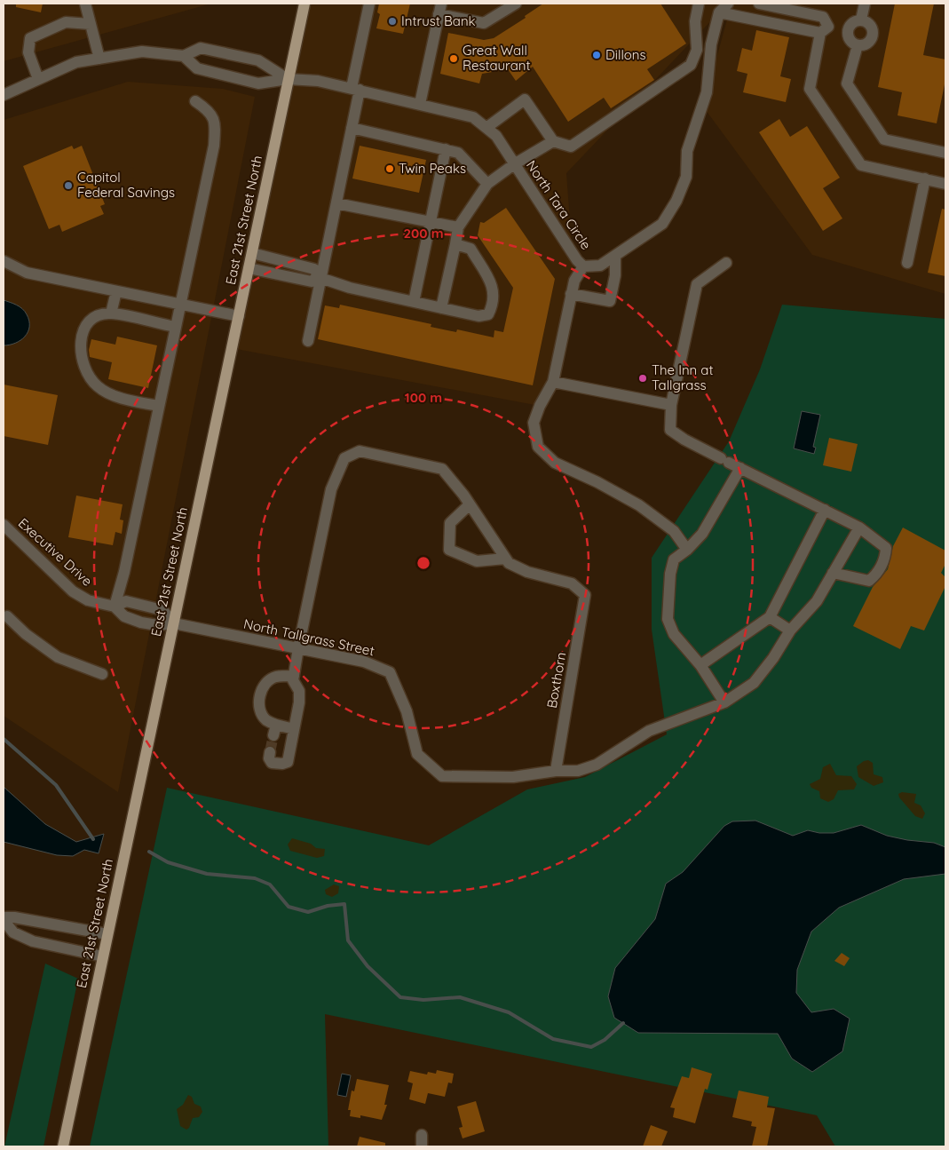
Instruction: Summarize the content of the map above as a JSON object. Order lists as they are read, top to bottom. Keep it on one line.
{"streets":{"main road":["East 21st Street North"],"street":["North Tara Circle","Executive Drive","North Tallgrass Street","Boxthorn"]},"crossings":[["North Tara Circle","East 21st Street North"],["East 21st Street North","Executive Drive"],["East 21st Street North","North Tallgrass Street"],["Executive Drive","North Tallgrass Street"],["North Tallgrass Street","Boxthorn"]],"places":["Intrust Bank","Dillons","Great Wall Restaurant","Twin Peaks","Capitol Federal Savings","The Inn at Tallgrass"],"rings":["200 m","100 m"]}
